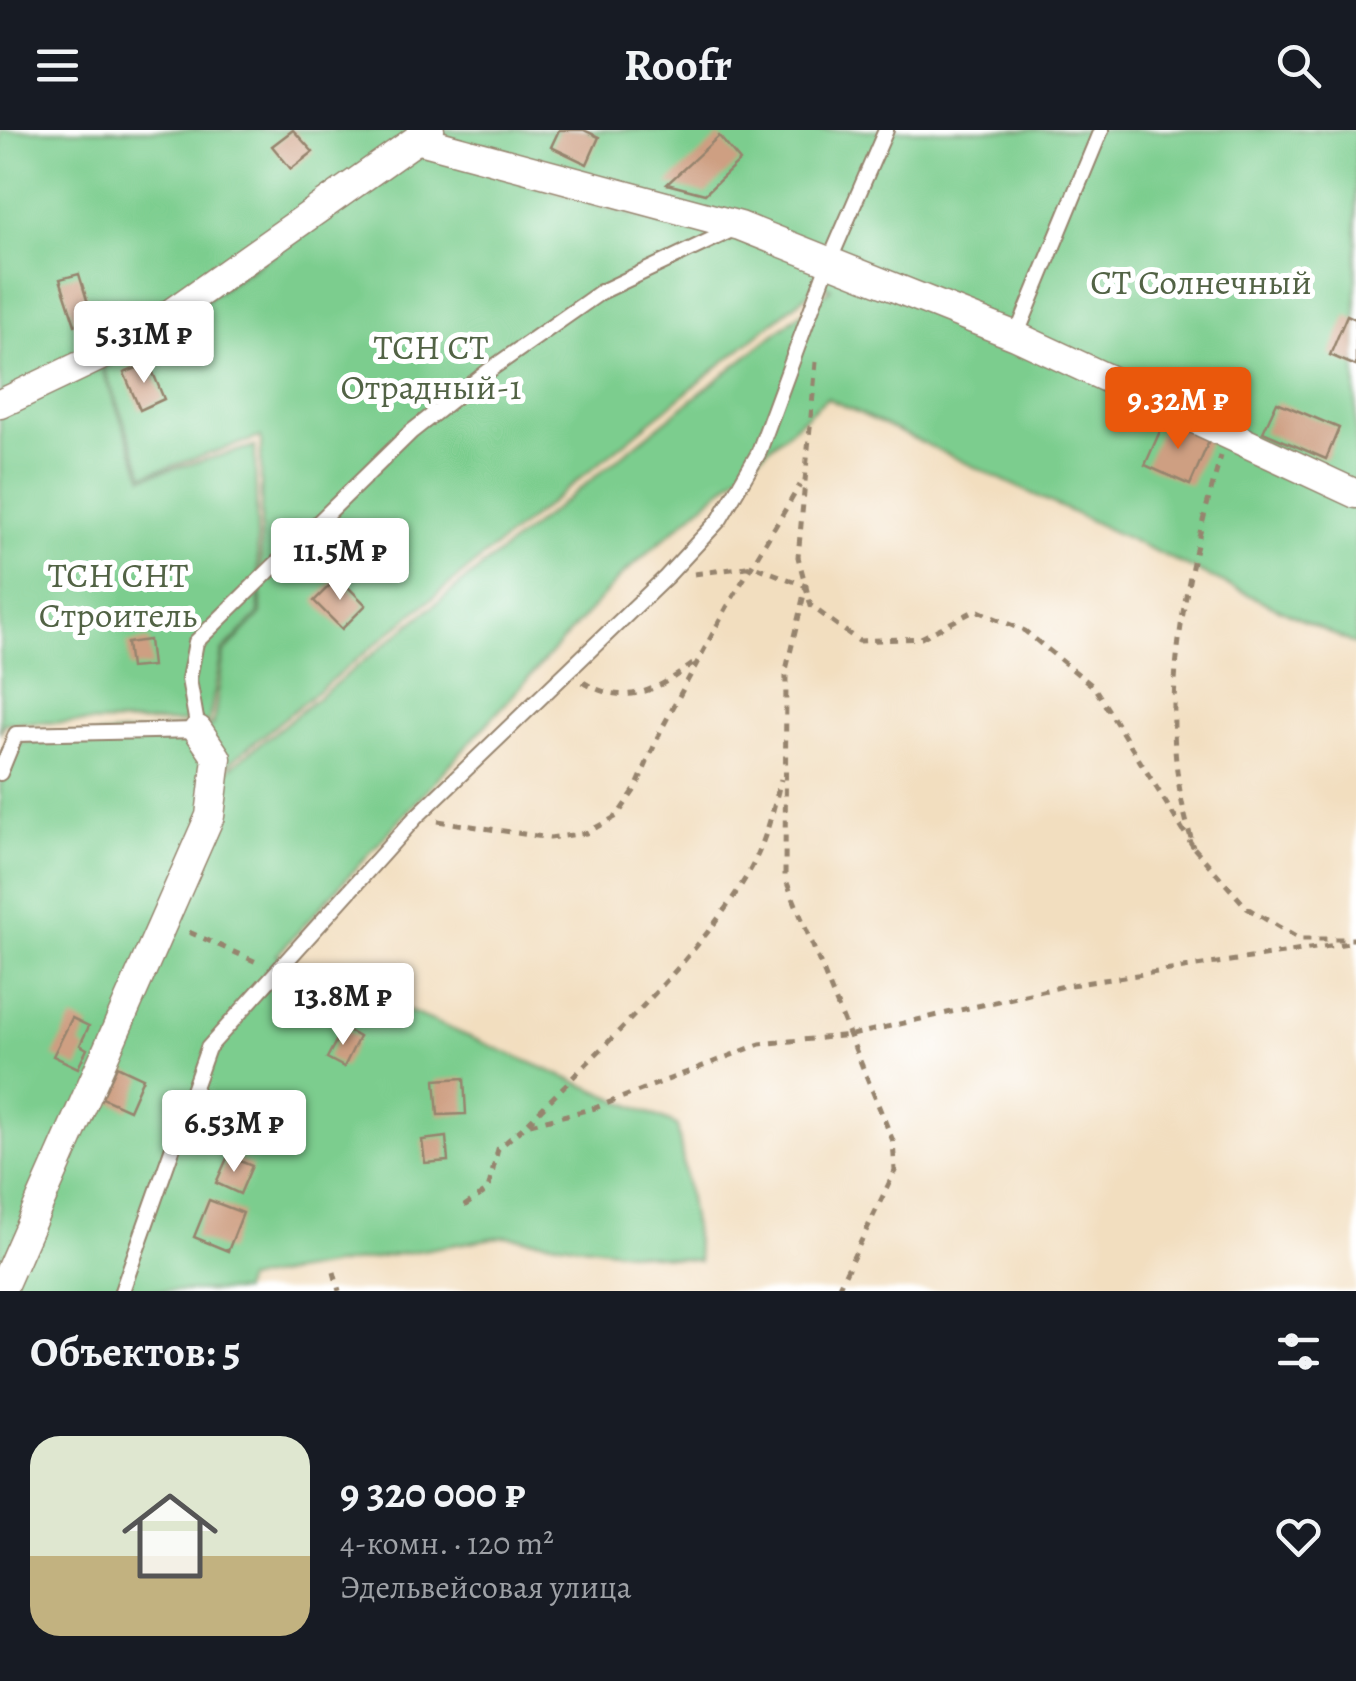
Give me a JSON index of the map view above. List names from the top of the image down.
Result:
{
  "parks": ["СТ Солнечный", "ТСН СТ Отрадный-1", "ТСН СНТ Строитель"],
  "page": {
    "header": "Roofr",
    "price": [
      "5.31M ₽",
      "9.32M ₽",
      "11.5M ₽",
      "13.8M ₽",
      "6.53M ₽"
    ],
    "heading": "Объектов: 5",
    "list": [
      {
        "name": "9 320 000 ₽",
        "note": "4-комн. · 120 m² · Эдельвейсовая улица"
      }
    ]
  }
}
